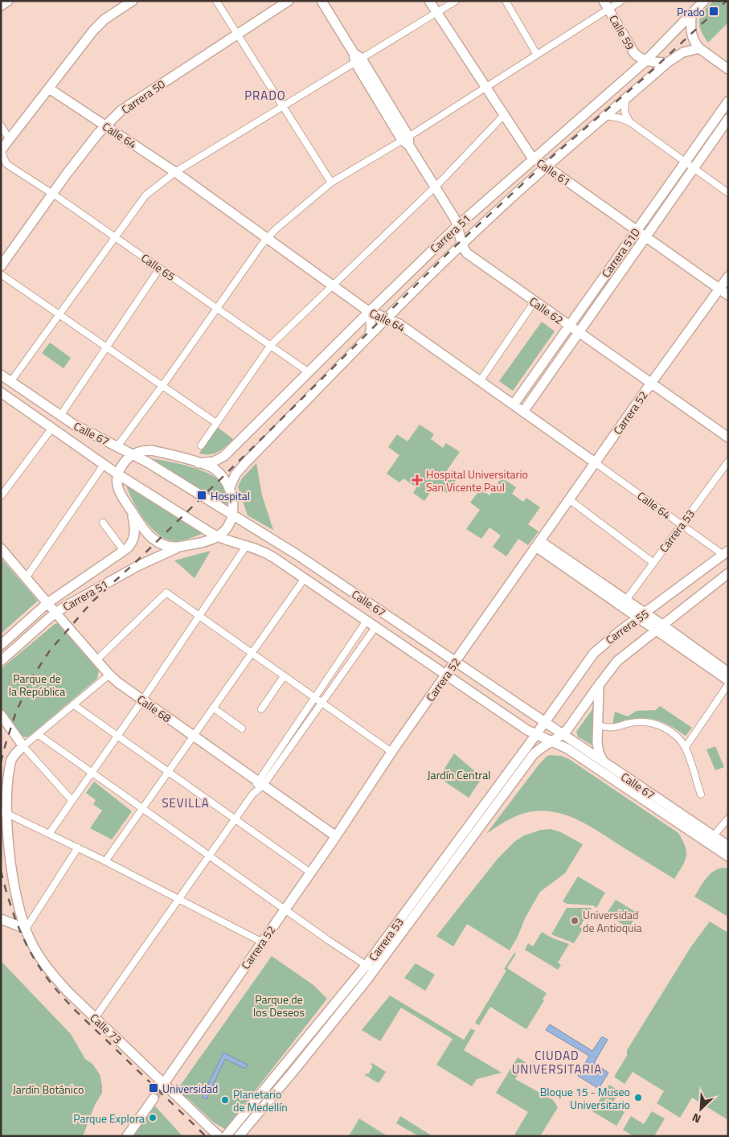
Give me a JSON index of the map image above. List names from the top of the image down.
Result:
{
  "streets": {
    "main road": [
      "Calle 59",
      "Carrera 50",
      "Calle 64",
      "Calle 61",
      "Carrera 51",
      "Carrera 51D",
      "Calle 62",
      "Carrera 52",
      "Calle 67",
      "Carrera 53",
      "Carrera 55",
      "Calle 68",
      "Calle 73"
    ],
    "street": ["Calle 65"]
  },
  "crossings": [
    ["Calle 59", "Carrera 51"],
    ["Carrera 50", "Calle 64"],
    ["Carrera 50", "Calle 65"],
    ["Calle 64", "Carrera 51"],
    ["Calle 64", "Carrera 51D"],
    ["Calle 64", "Carrera 52"],
    ["Calle 64", "Carrera 53"],
    ["Calle 64", "Carrera 55"],
    ["Calle 61", "Carrera 51"],
    ["Calle 61", "Carrera 51D"],
    ["Calle 61", "Carrera 52"],
    ["Carrera 51", "Calle 65"],
    ["Carrera 51", "Calle 62"],
    ["Carrera 51", "Calle 67"],
    ["Carrera 51", "Calle 68"],
    ["Carrera 51D", "Calle 62"],
    ["Calle 62", "Carrera 52"],
    ["Carrera 52", "Calle 67"],
    ["Carrera 52", "Calle 68"],
    ["Carrera 52", "Calle 73"],
    ["Calle 67", "Carrera 53"],
    ["Calle 67", "Carrera 55"],
    ["Carrera 53", "Carrera 55"]
  ],
  "districts": ["PRADO", "SEVILLA", "CIUDAD UNIVERSITARIA"],
  "parks": [
    "Parque de la República",
    "Jardín Central",
    "Parque de los Deseos",
    "Jardín Botánico"
  ],
  "places": {
    "transit": ["Prado", "Hospital", "Universidad"],
    "health": ["Hospital Universitario San Vicente Paul"],
    "other": [
      "Universidad de Antioquia",
      "Bloque 15 - Museo Universitario",
      "Planetario de Medellín",
      "Parque Explora"
    ]
  },
  "north": "bottom left"
}
